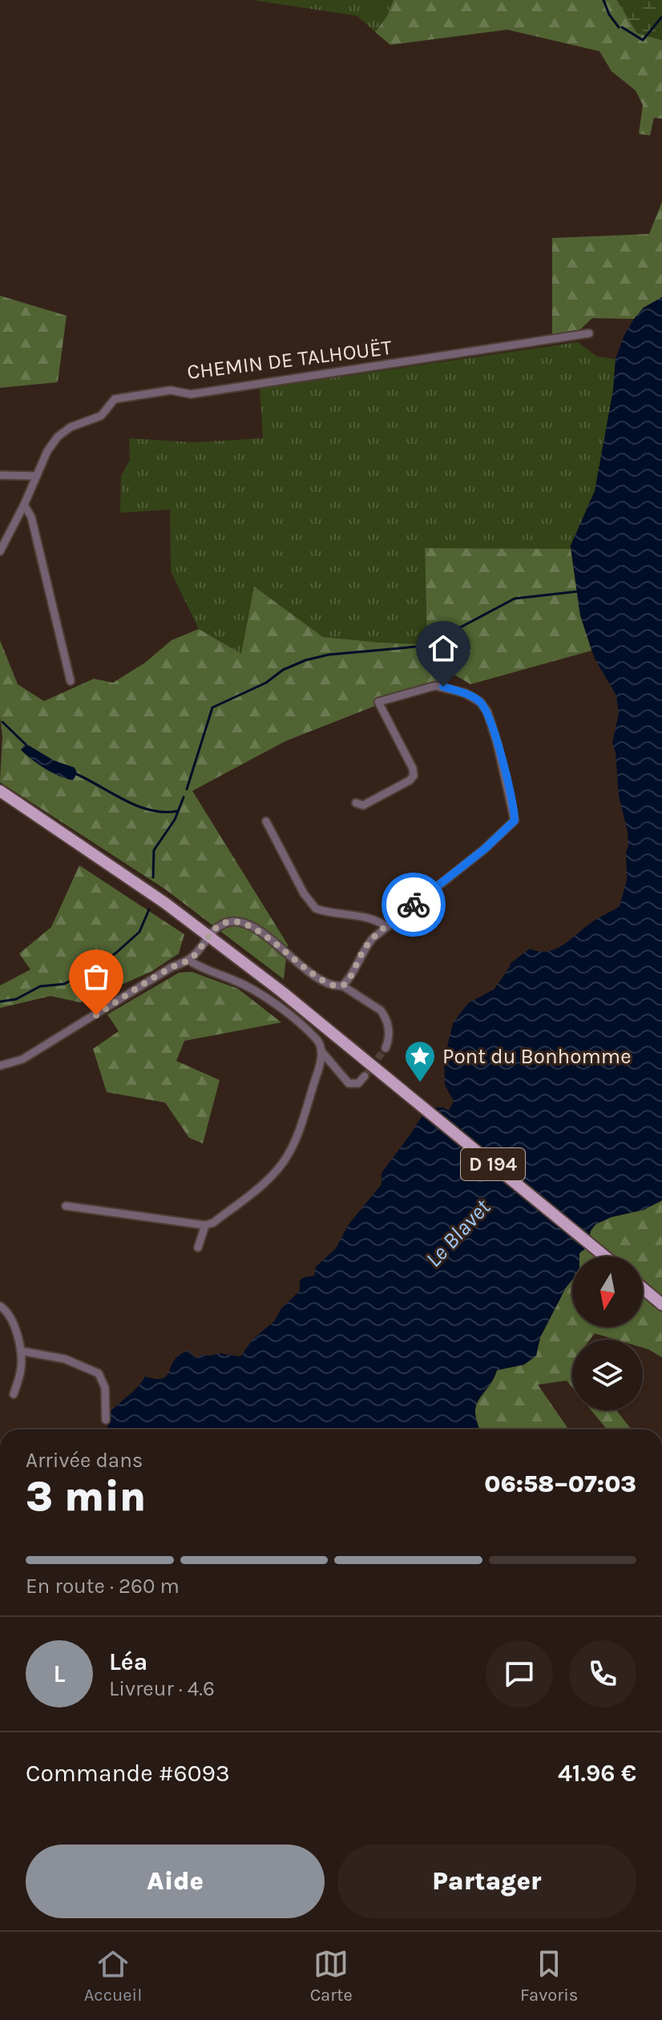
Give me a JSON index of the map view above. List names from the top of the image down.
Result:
{
  "streets": {
    "main road": ["D 194"],
    "street": ["CHEMIN DE TALHOUËT"]
  },
  "water": ["Le Blavet"],
  "places": {
    "place": ["Pont du Bonhomme"]
  },
  "north": "bottom",
  "page": {
    "heading": ["3 min", "Arrivée dans", "06:58–07:03"],
    "panel": [
      "Léa",
      "Livreur · 4.6",
      "Commande #6093",
      "41.96 €"
    ],
    "bar": "En route · 260 m",
    "round": "L",
    "buttons": ["Aide", "Partager"],
    "tabs": ["Accueil", "Carte", "Favoris"]
  }
}
